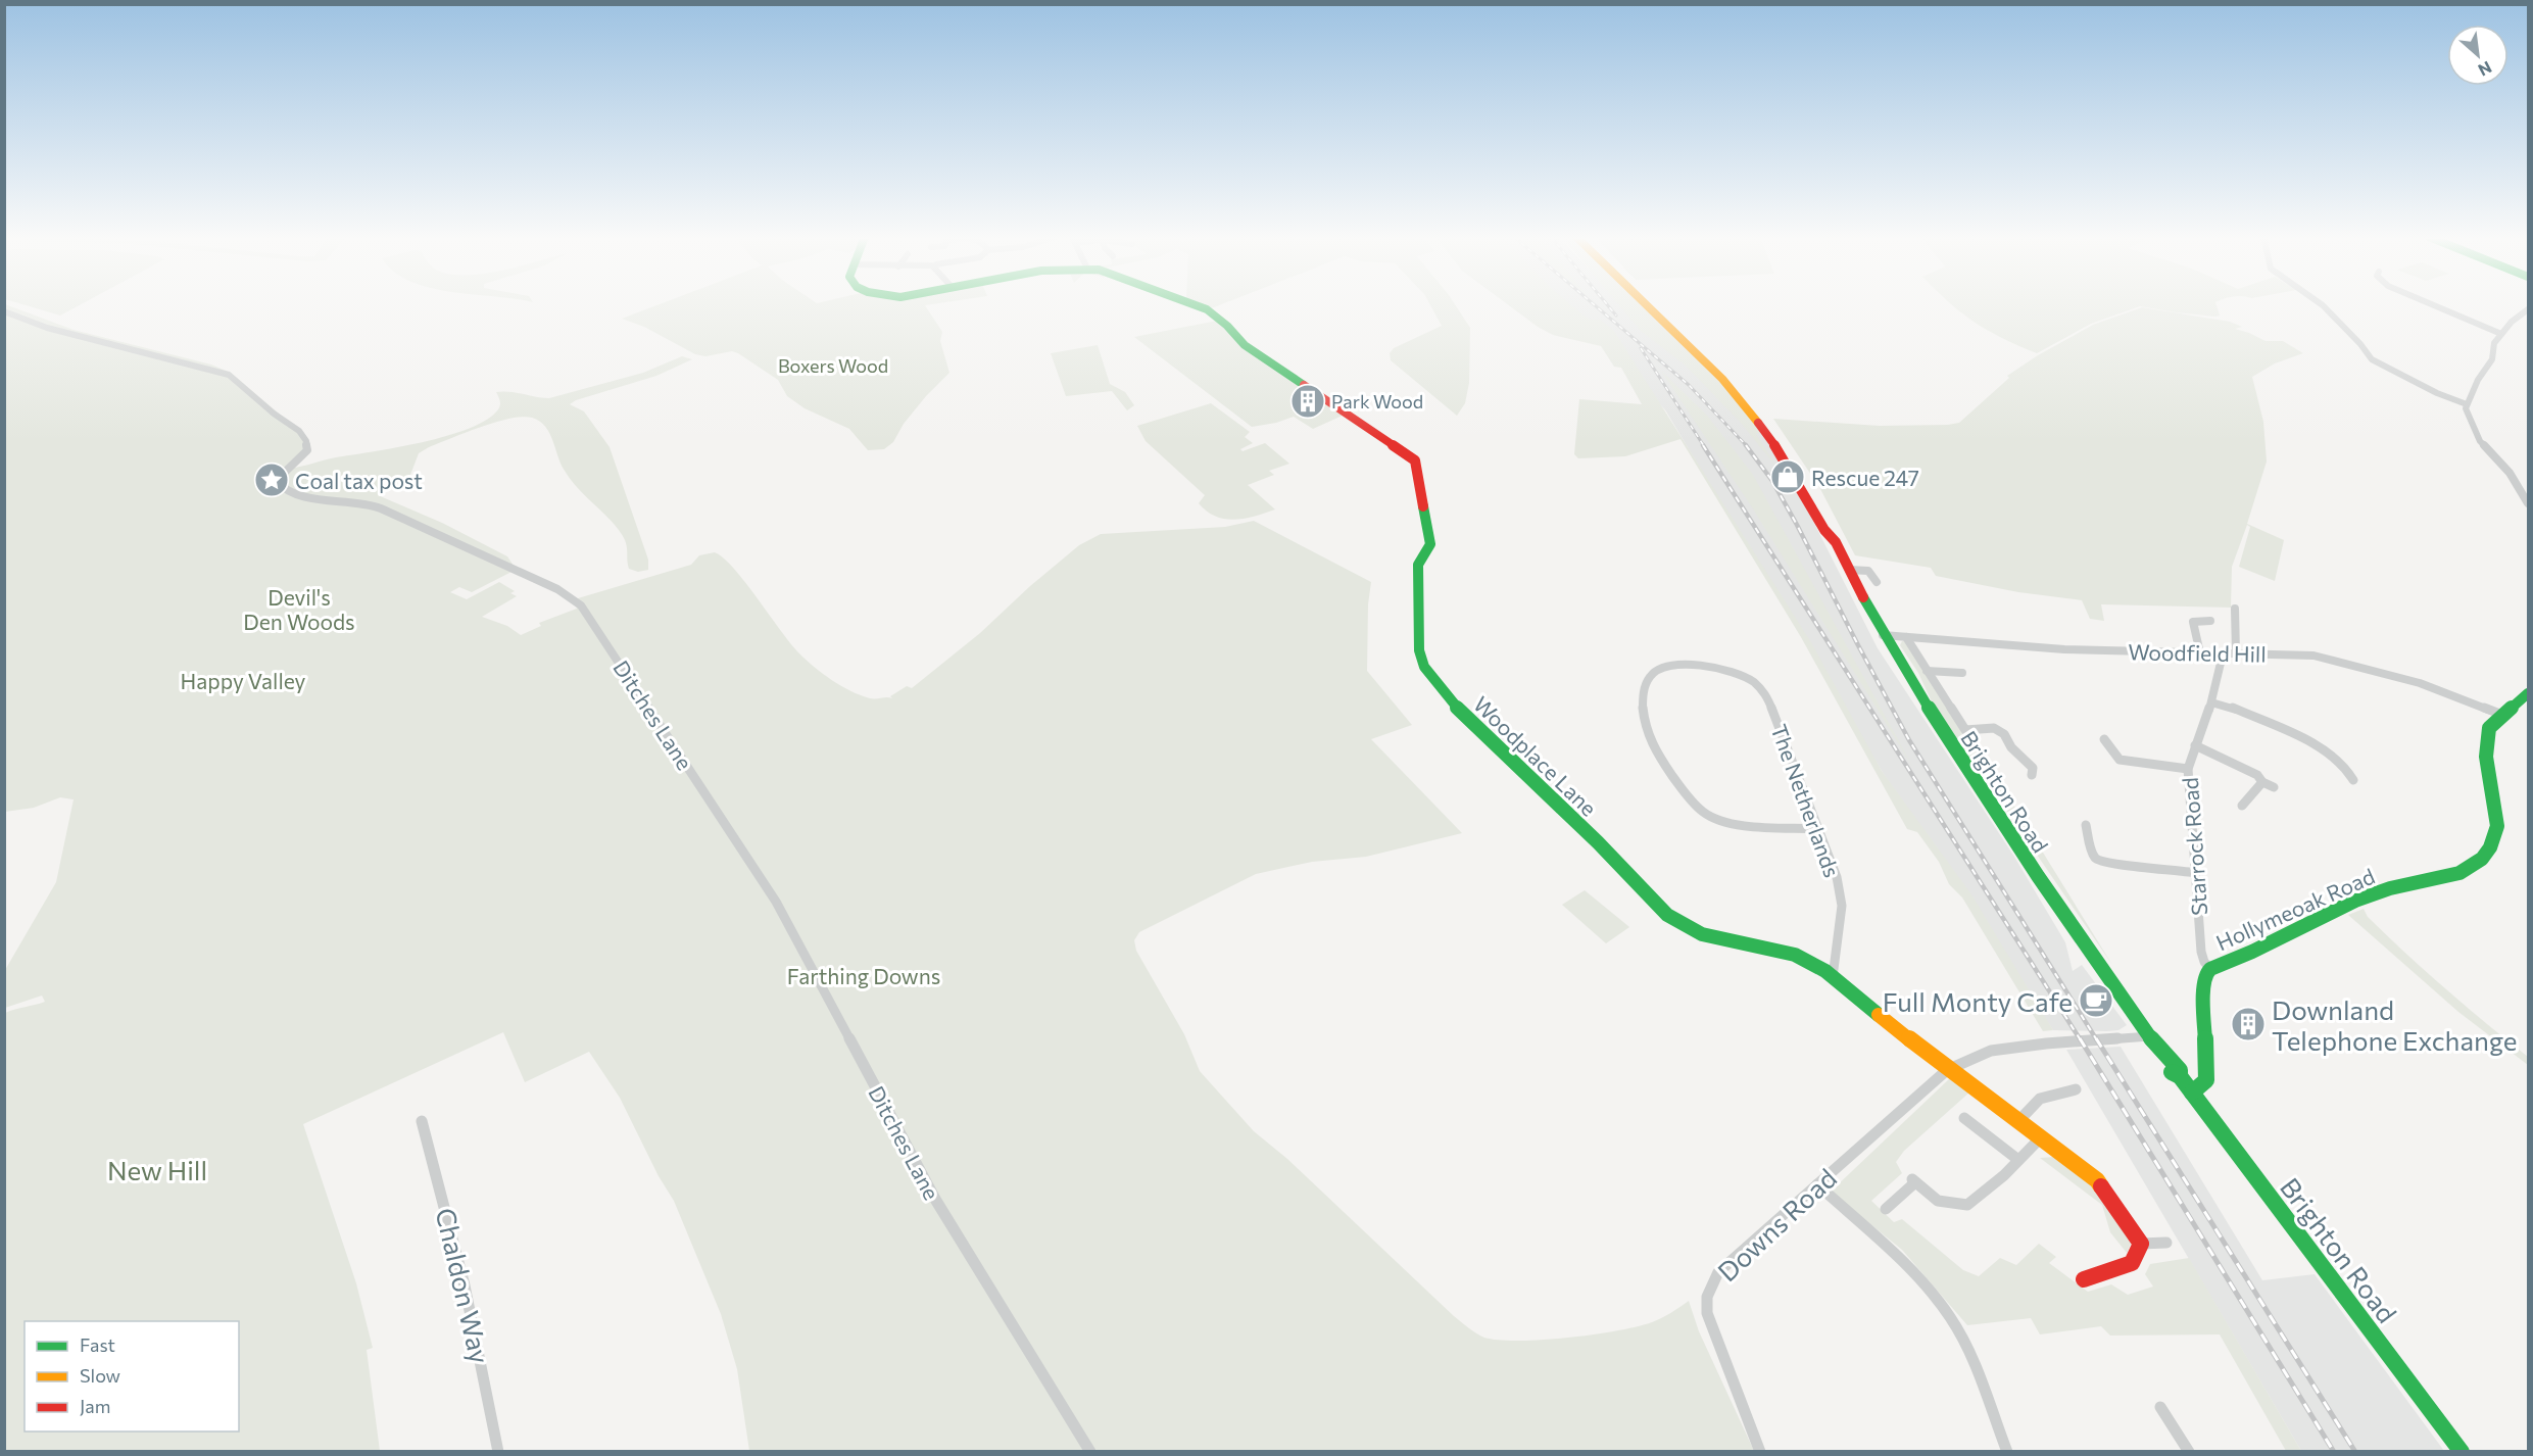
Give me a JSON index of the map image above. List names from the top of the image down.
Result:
{
  "streets": {
    "main road": ["Woodplace Lane", "Brighton Road", "Hollymeoak Road"],
    "street": [
      "Woodfield Hill",
      "Ditches Lane",
      "The Netherlands",
      "Starrock Road",
      "Downs Road",
      "Chaldon Way"
    ]
  },
  "crossings": [
    ["Woodfield Hill", "Brighton Road"],
    ["Woodfield Hill", "Starrock Road"],
    ["Woodfield Hill", "Hollymeoak Road"],
    ["Woodplace Lane", "The Netherlands"],
    ["Woodplace Lane", "Downs Road"],
    ["Brighton Road", "Hollymeoak Road"],
    ["Starrock Road", "Hollymeoak Road"]
  ],
  "parks": [
    "Boxers Wood",
    "Devil's Den Woods",
    "Happy Valley",
    "Farthing Downs",
    "New Hill"
  ],
  "places": {
    "building": ["Park Wood", "Downland Telephone Exchange"],
    "shop": ["Rescue 247"],
    "place": ["Coal tax post"],
    "cafe": ["Full Monty Cafe"]
  },
  "legend": ["Fast", "Slow", "Jam"],
  "north": "bottom right"
}
